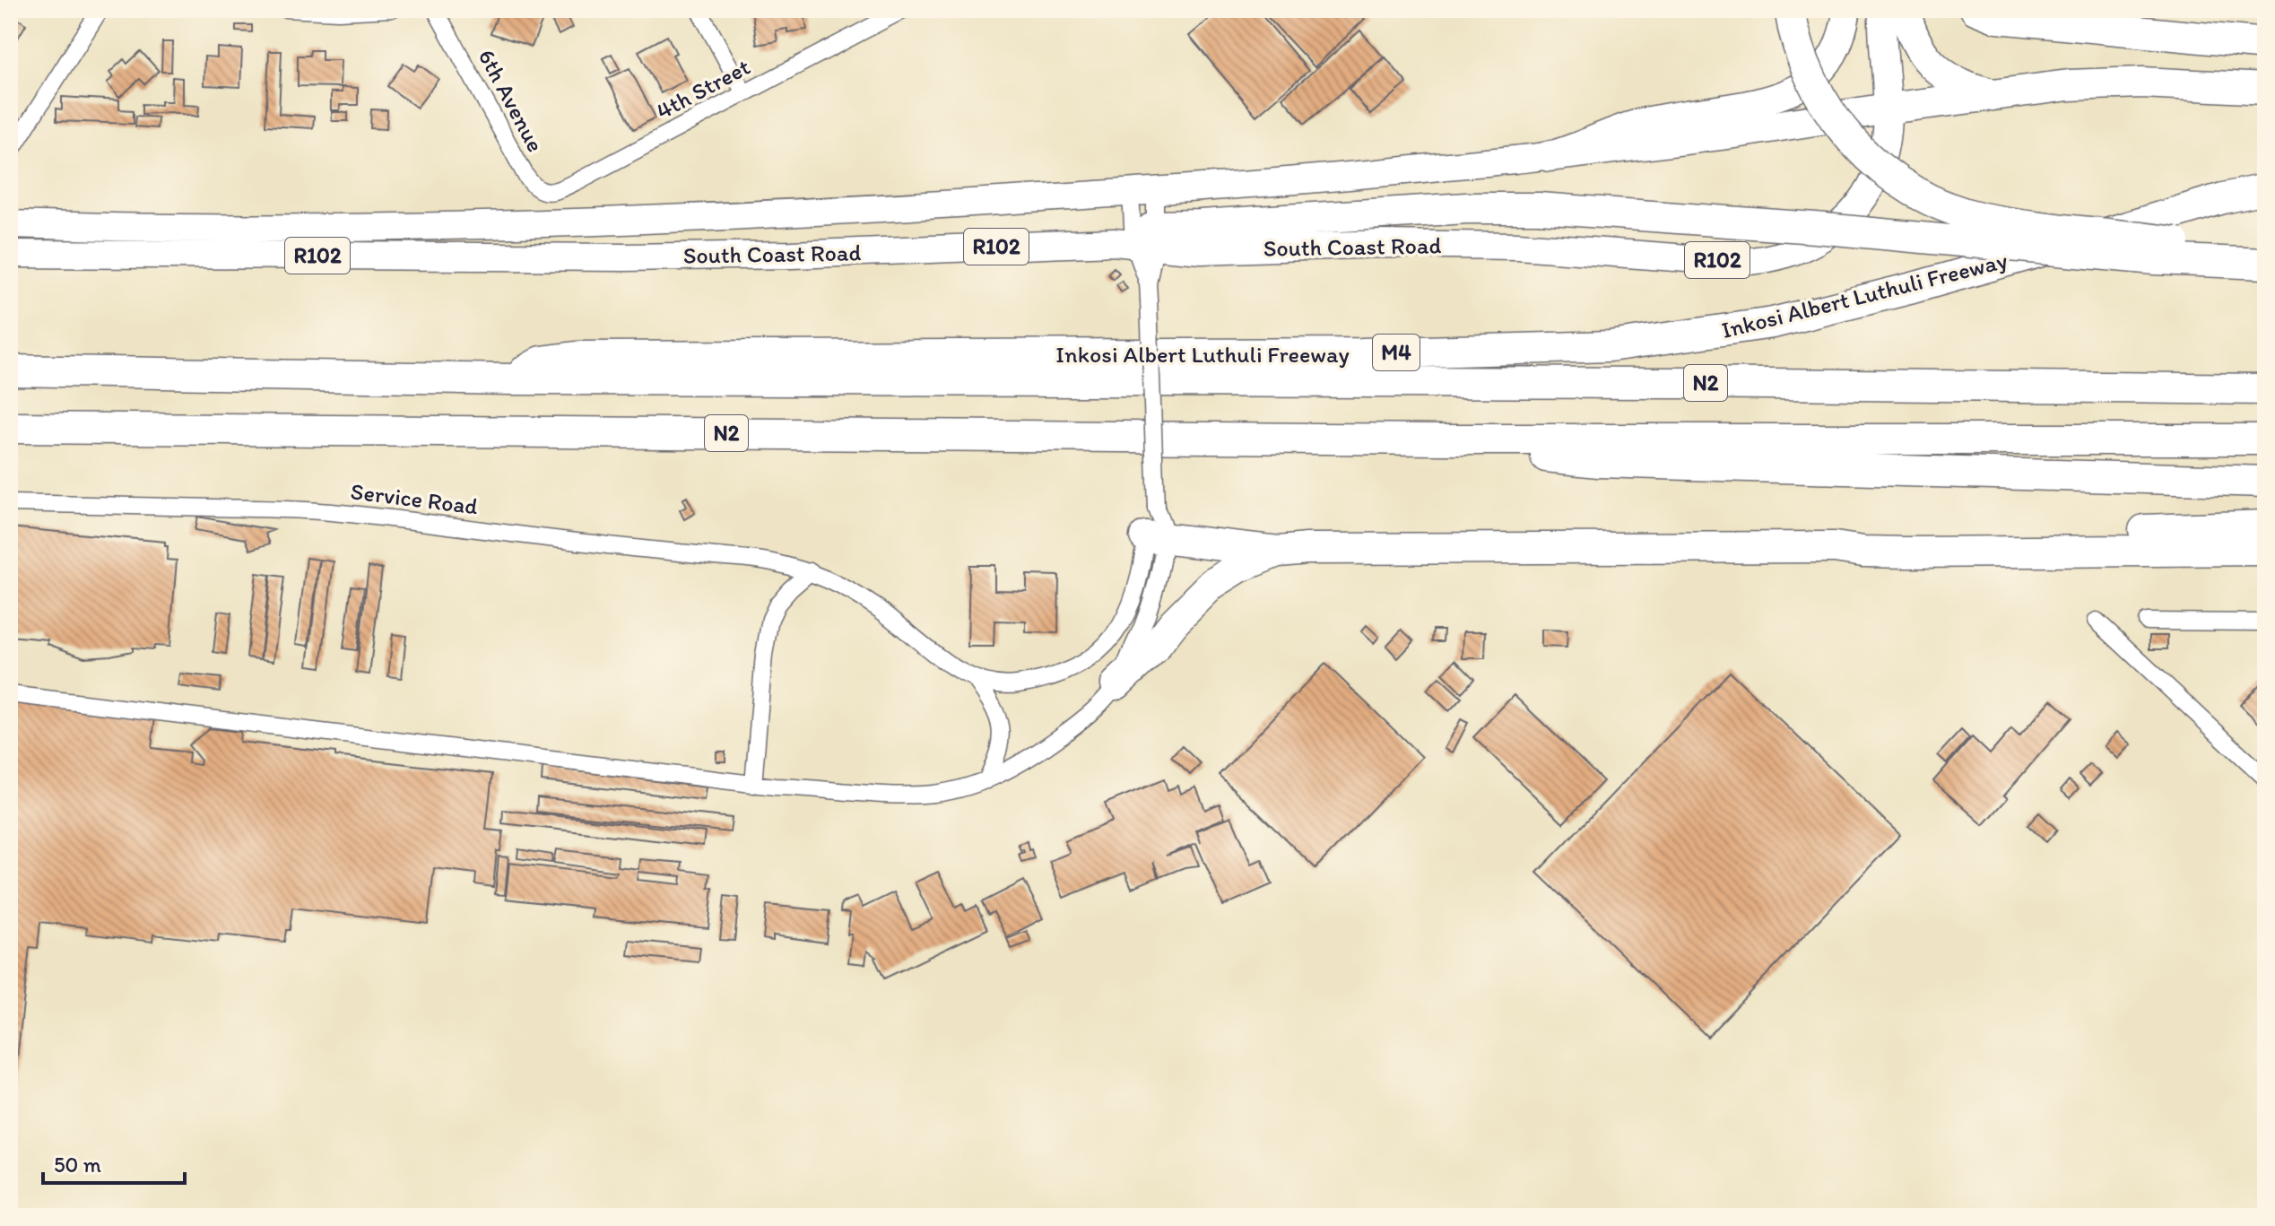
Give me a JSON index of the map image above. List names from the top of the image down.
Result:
{
  "streets": {
    "highway": ["Inkosi Albert Luthuli Freeway", "M4", "N2"],
    "main road": ["R102", "South Coast Road"],
    "street": ["4th Street", "6th Avenue", "Service Road"]
  },
  "crossings": [
    ["4th Street", "6th Avenue"],
    ["South Coast Road", "Service Road"],
    ["Inkosi Albert Luthuli Freeway", "N2"]
  ],
  "scale_bar": "50 m"
}
